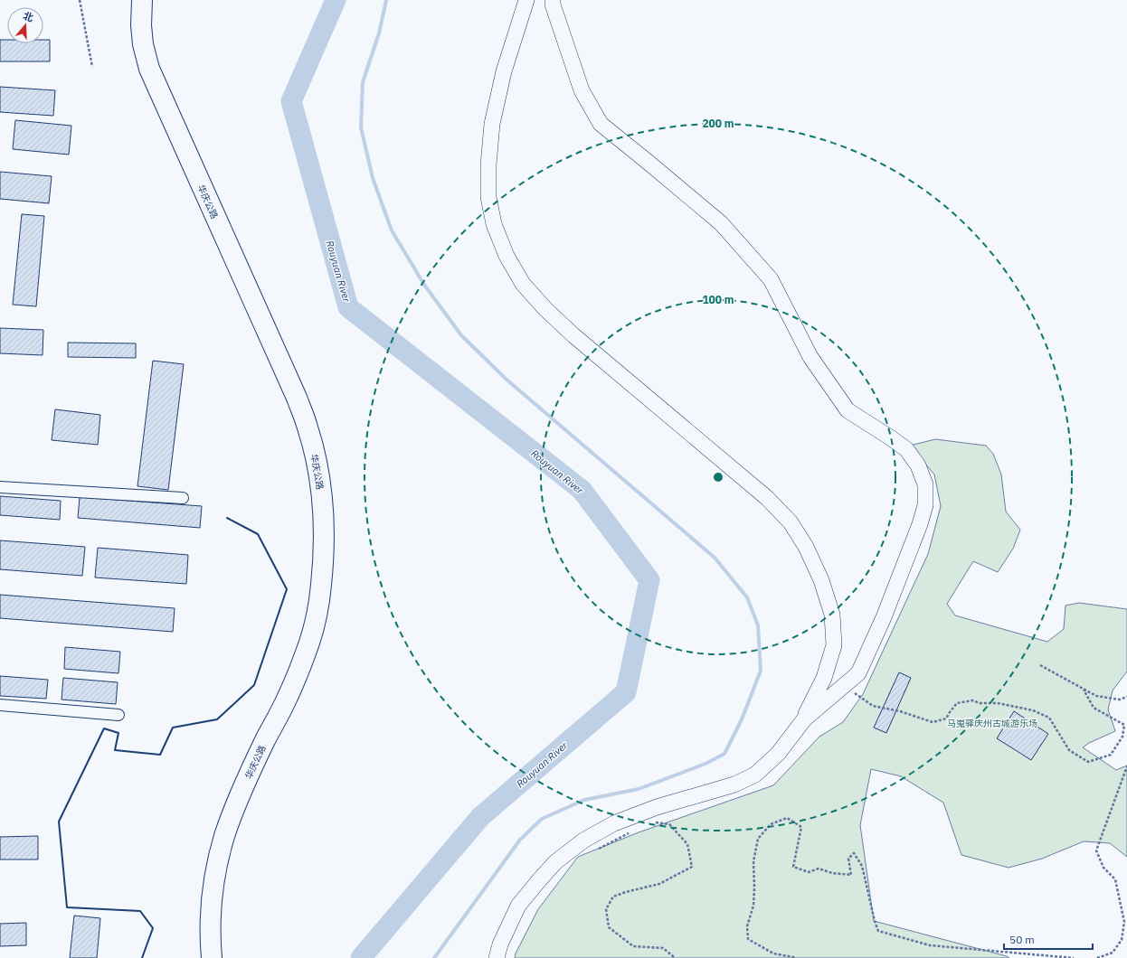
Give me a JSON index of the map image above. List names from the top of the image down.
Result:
{
  "streets": {
    "highway": ["华庆公路"]
  },
  "water": ["Rouyuan River"],
  "parks": ["马嵬驿庆州古城游乐场"],
  "scale_bar": "50 m",
  "north": "top",
  "rings": ["200 m", "100 m"]
}
